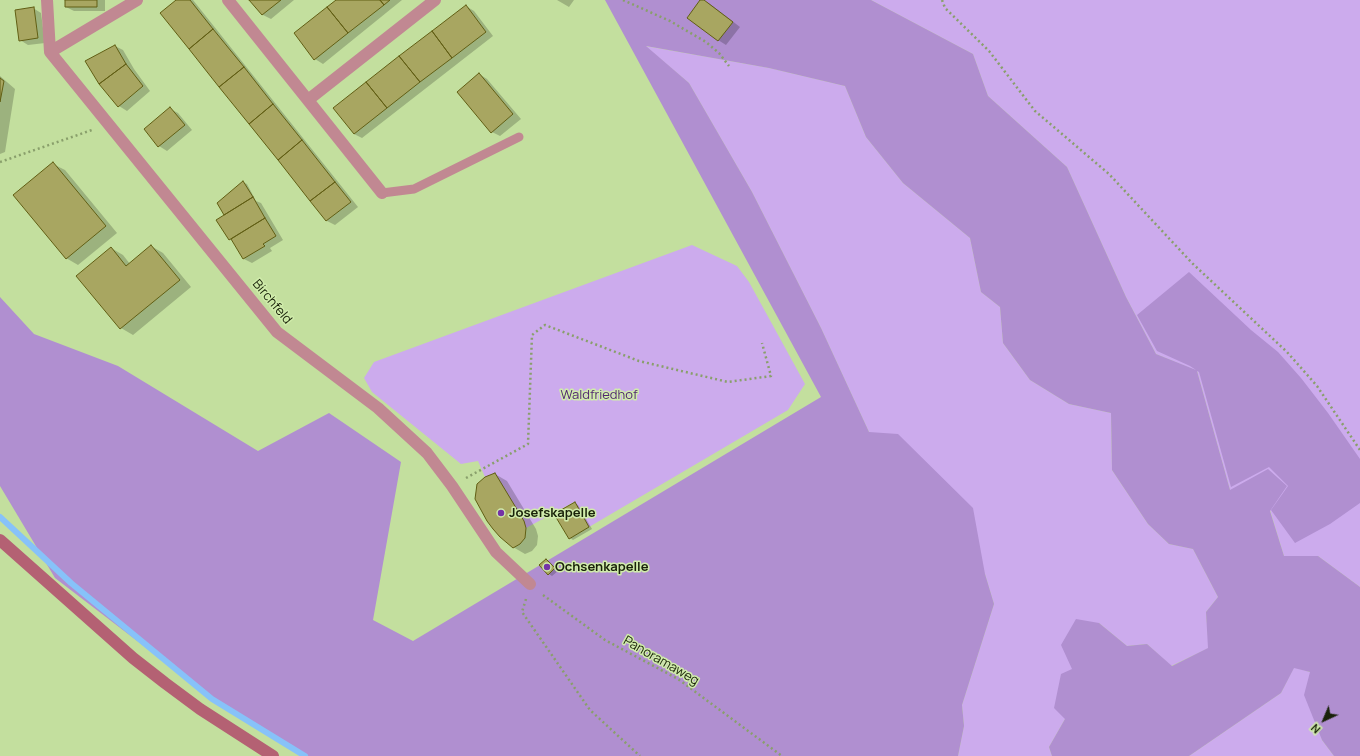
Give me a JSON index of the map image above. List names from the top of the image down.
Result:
{
  "streets": {
    "street": ["Birchfeld"],
    "path": ["Panoramaweg"]
  },
  "crossings": [
    ["Birchfeld", "Panoramaweg"]
  ],
  "parks": ["Waldfriedhof"],
  "places": ["Josefskapelle", "Ochsenkapelle"],
  "north": "bottom left"
}
